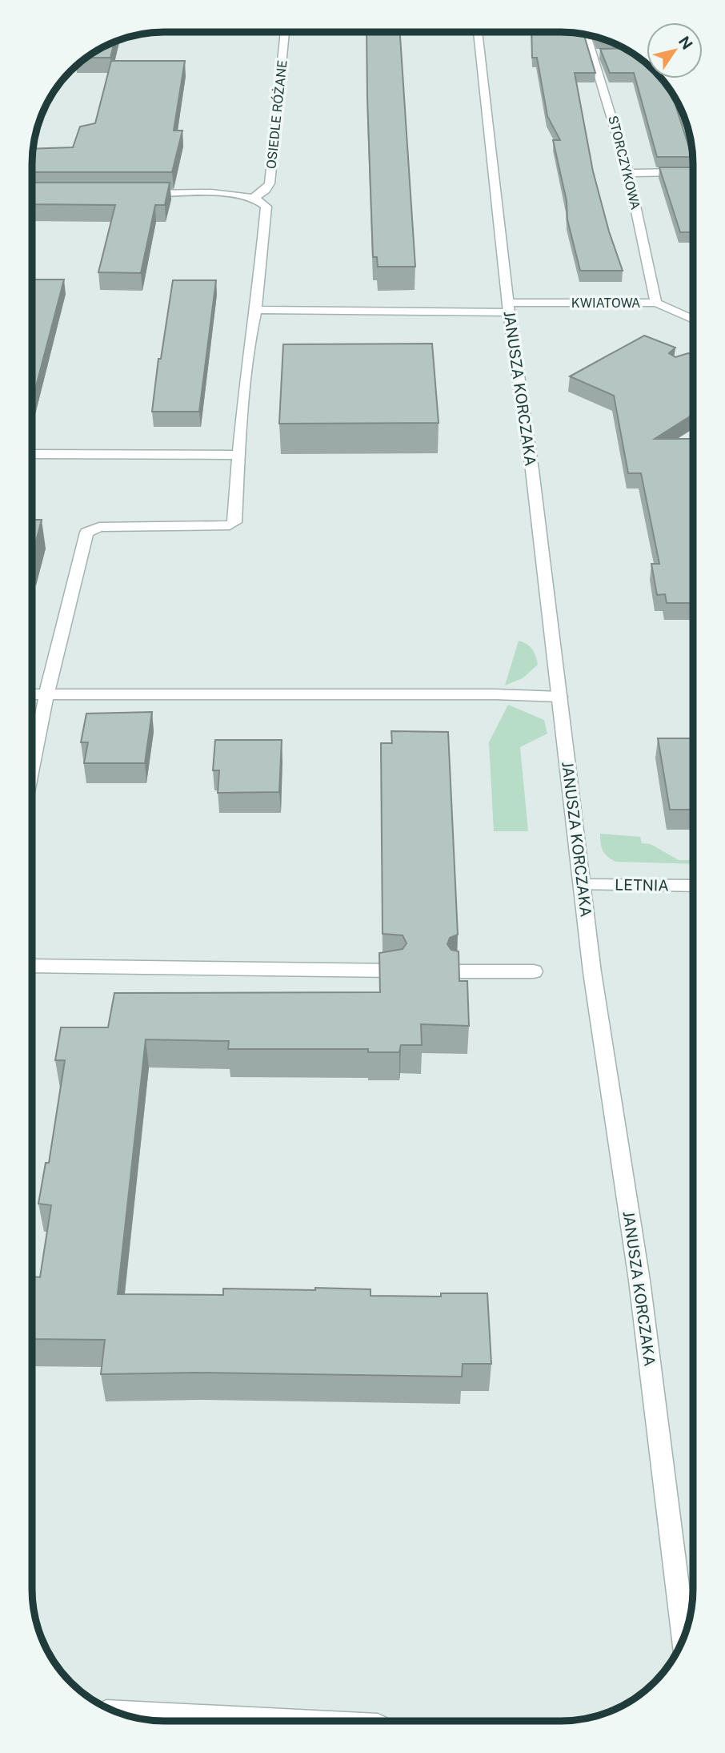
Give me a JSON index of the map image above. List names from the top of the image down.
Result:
{
  "streets": {
    "street": [
      "OSIEDLE RÓŻANE",
      "STORCZYKOWA",
      "KWIATOWA",
      "JANUSZA KORCZAKA",
      "LETNIA"
    ]
  },
  "crossings": [
    ["STORCZYKOWA", "KWIATOWA"],
    ["KWIATOWA", "JANUSZA KORCZAKA"],
    ["JANUSZA KORCZAKA", "LETNIA"]
  ],
  "north": "top right"
}
